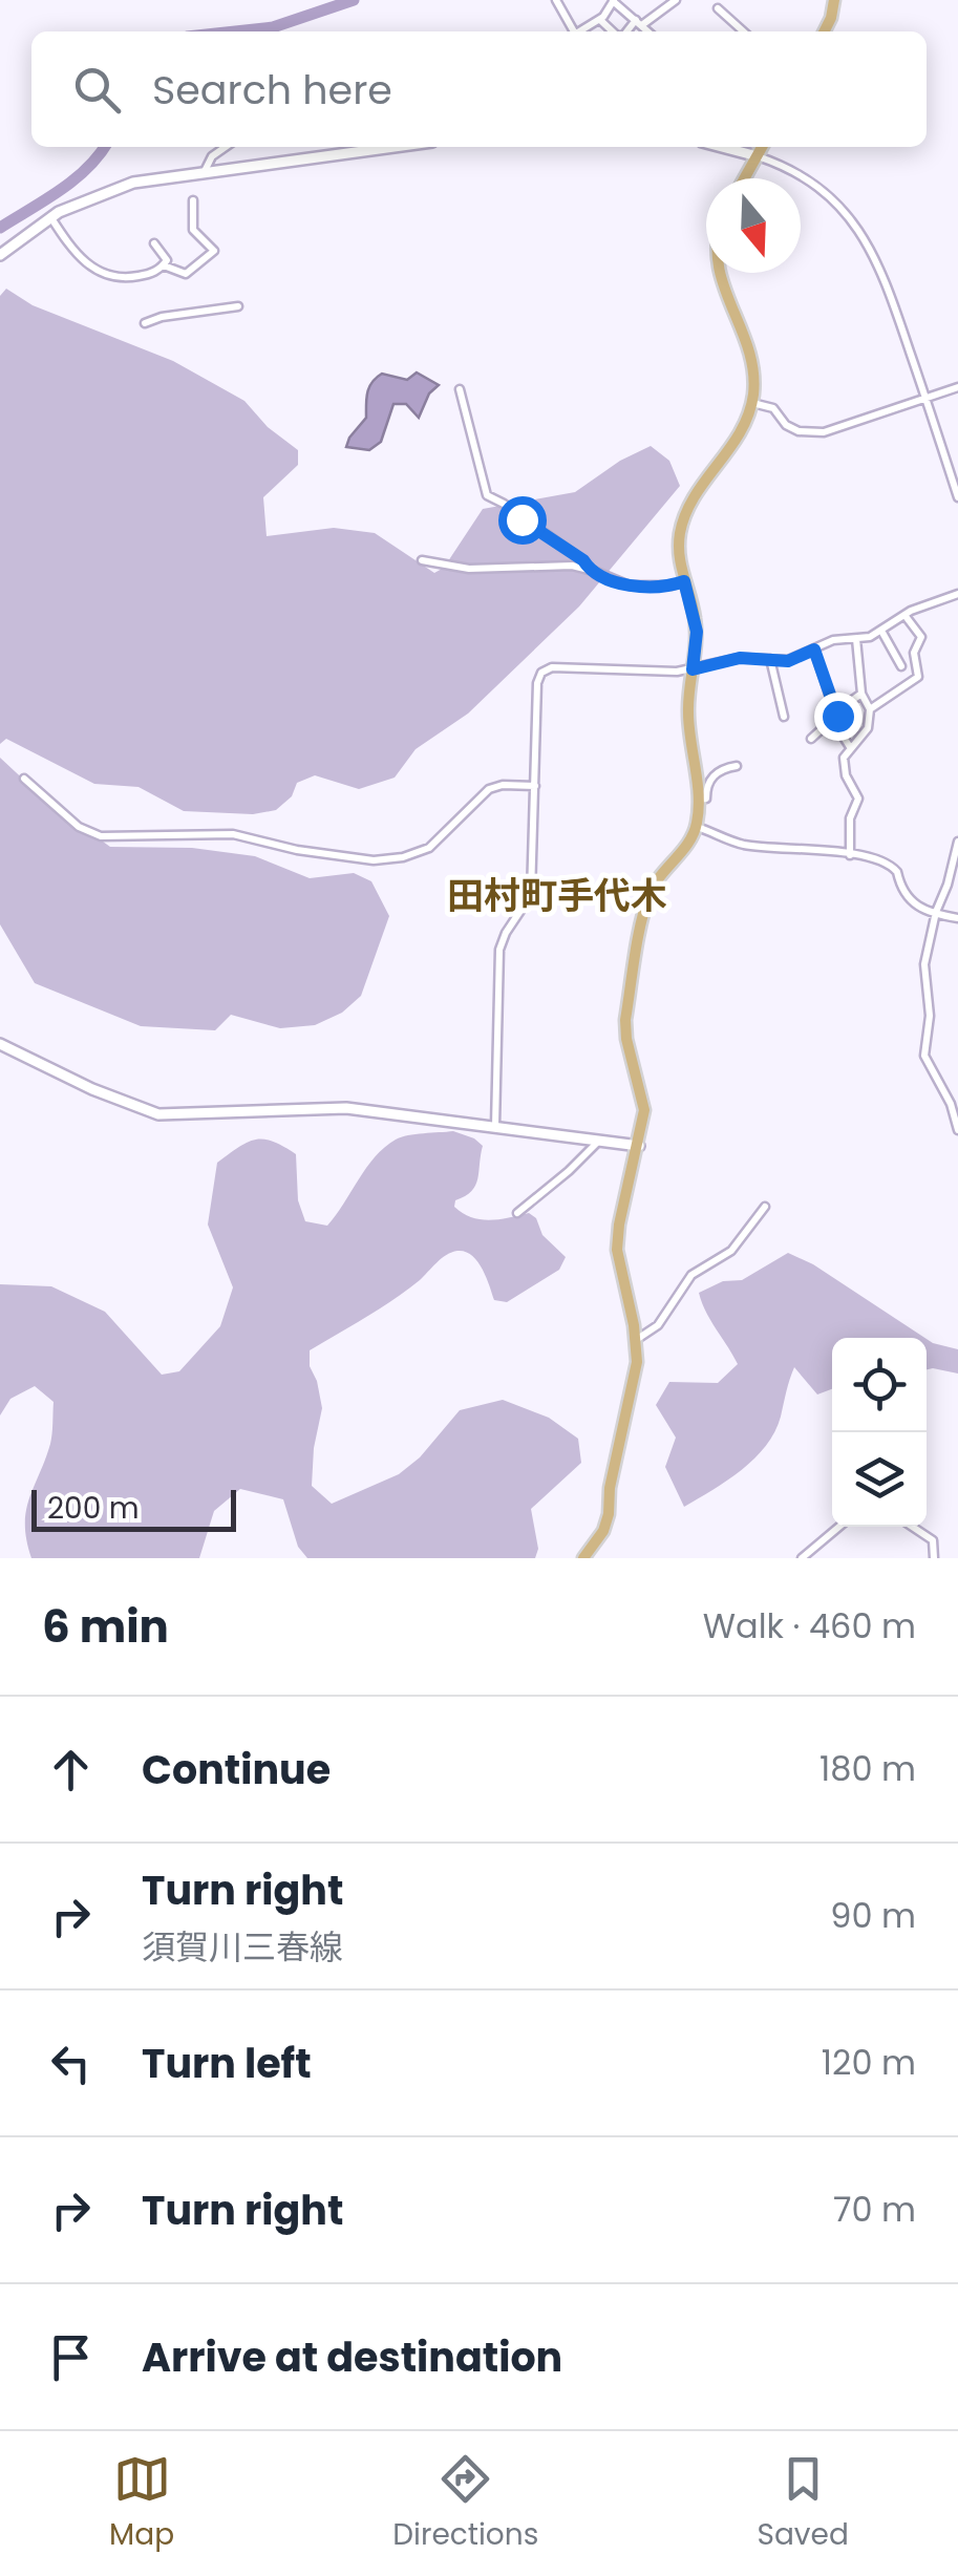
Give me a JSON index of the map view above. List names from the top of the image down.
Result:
{
  "districts": ["田村町手代木"],
  "scale_bar": "200 m",
  "north": "bottom",
  "page": {
    "search": "Search here",
    "scale": "200 m",
    "heading": ["6 min", "Walk · 460 m"],
    "list": [
      ["Continue", "180 m"],
      ["Turn right", "須賀川三春線", "90 m"],
      ["Turn left", "120 m"],
      ["Turn right", "70 m"],
      "Arrive at destination"
    ],
    "nav": ["Map", "Directions", "Saved"]
  }
}
